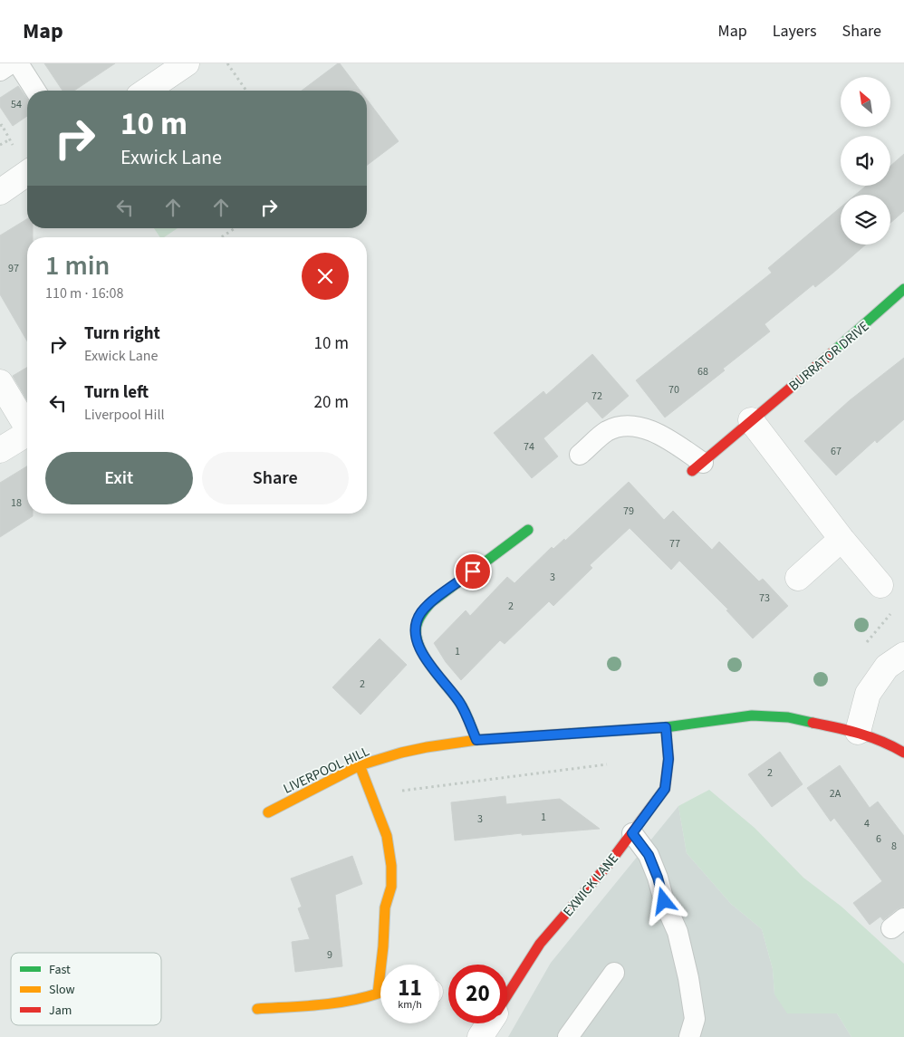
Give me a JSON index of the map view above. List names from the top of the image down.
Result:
{
  "streets": {
    "street": ["BURRATOR DRIVE", "LIVERPOOL HILL", "EXWICK LANE"]
  },
  "crossings": [
    ["LIVERPOOL HILL", "EXWICK LANE"]
  ],
  "house_numbers": [
    "54",
    "97",
    "68",
    "70",
    "72",
    "74",
    "67",
    "18",
    "79",
    "77",
    "3",
    "73",
    "2",
    "1",
    "2",
    "2",
    "2A",
    "1",
    "3",
    "4",
    "6",
    "8",
    "9"
  ],
  "legend": ["Fast", "Slow", "Jam"],
  "north": "top left",
  "page": {
    "header": "Map",
    "nav": ["Map", "Layers", "Share"],
    "turn": ["10 m", "Exwick Lane"],
    "heading": ["1 min", "110 m · 16:08"],
    "list": [
      {
        "name": "Turn right",
        "note": "Exwick Lane",
        "value": "10 m"
      },
      {
        "name": "Turn left",
        "note": "Liverpool Hill",
        "value": "20 m"
      }
    ],
    "buttons": ["Exit", "Share"],
    "speed": "11 km/h",
    "limit": "20"
  }
}
